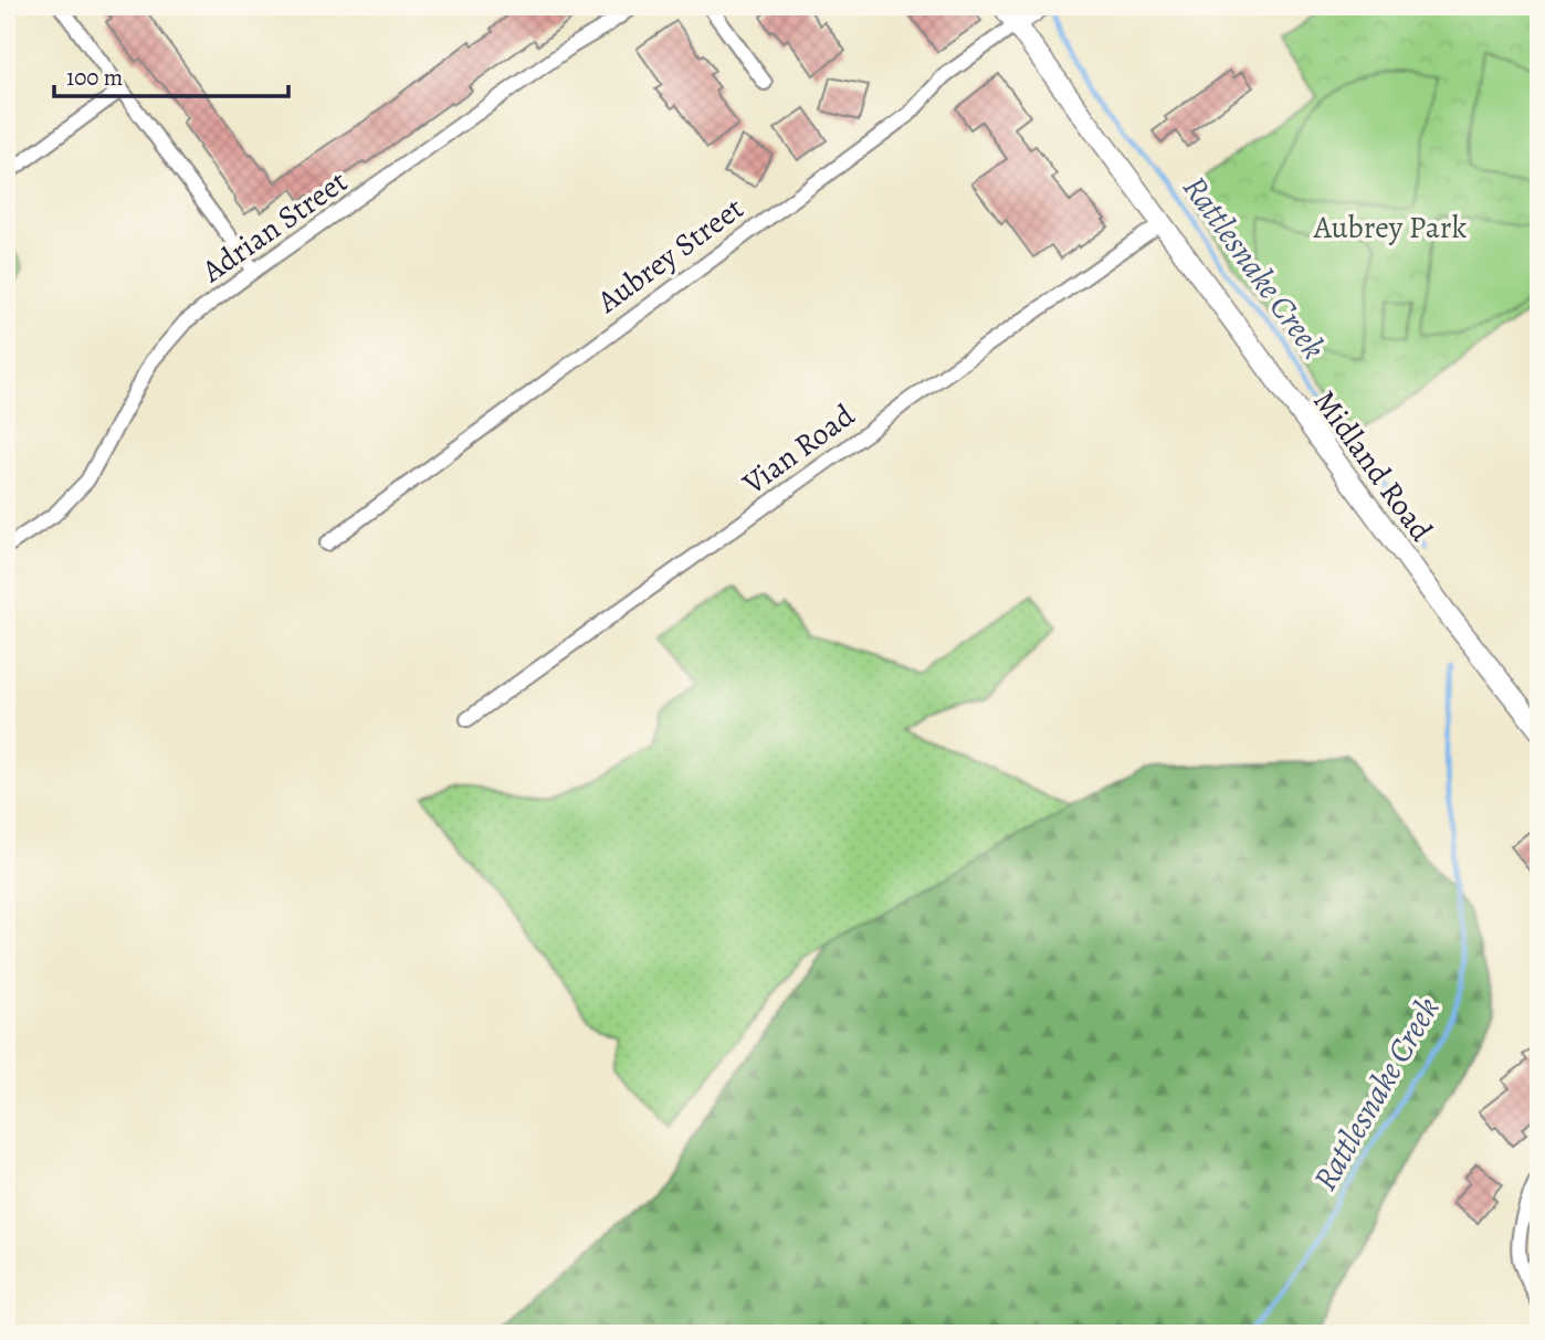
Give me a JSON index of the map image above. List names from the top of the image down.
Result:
{
  "streets": {
    "main road": ["Aubrey Street", "Midland Road"],
    "street": ["Adrian Street", "Vian Road"]
  },
  "crossings": [
    ["Aubrey Street", "Midland Road"],
    ["Vian Road", "Midland Road"]
  ],
  "water": ["Rattlesnake Creek"],
  "parks": ["Aubrey Park"],
  "scale_bar": "100 m"
}
